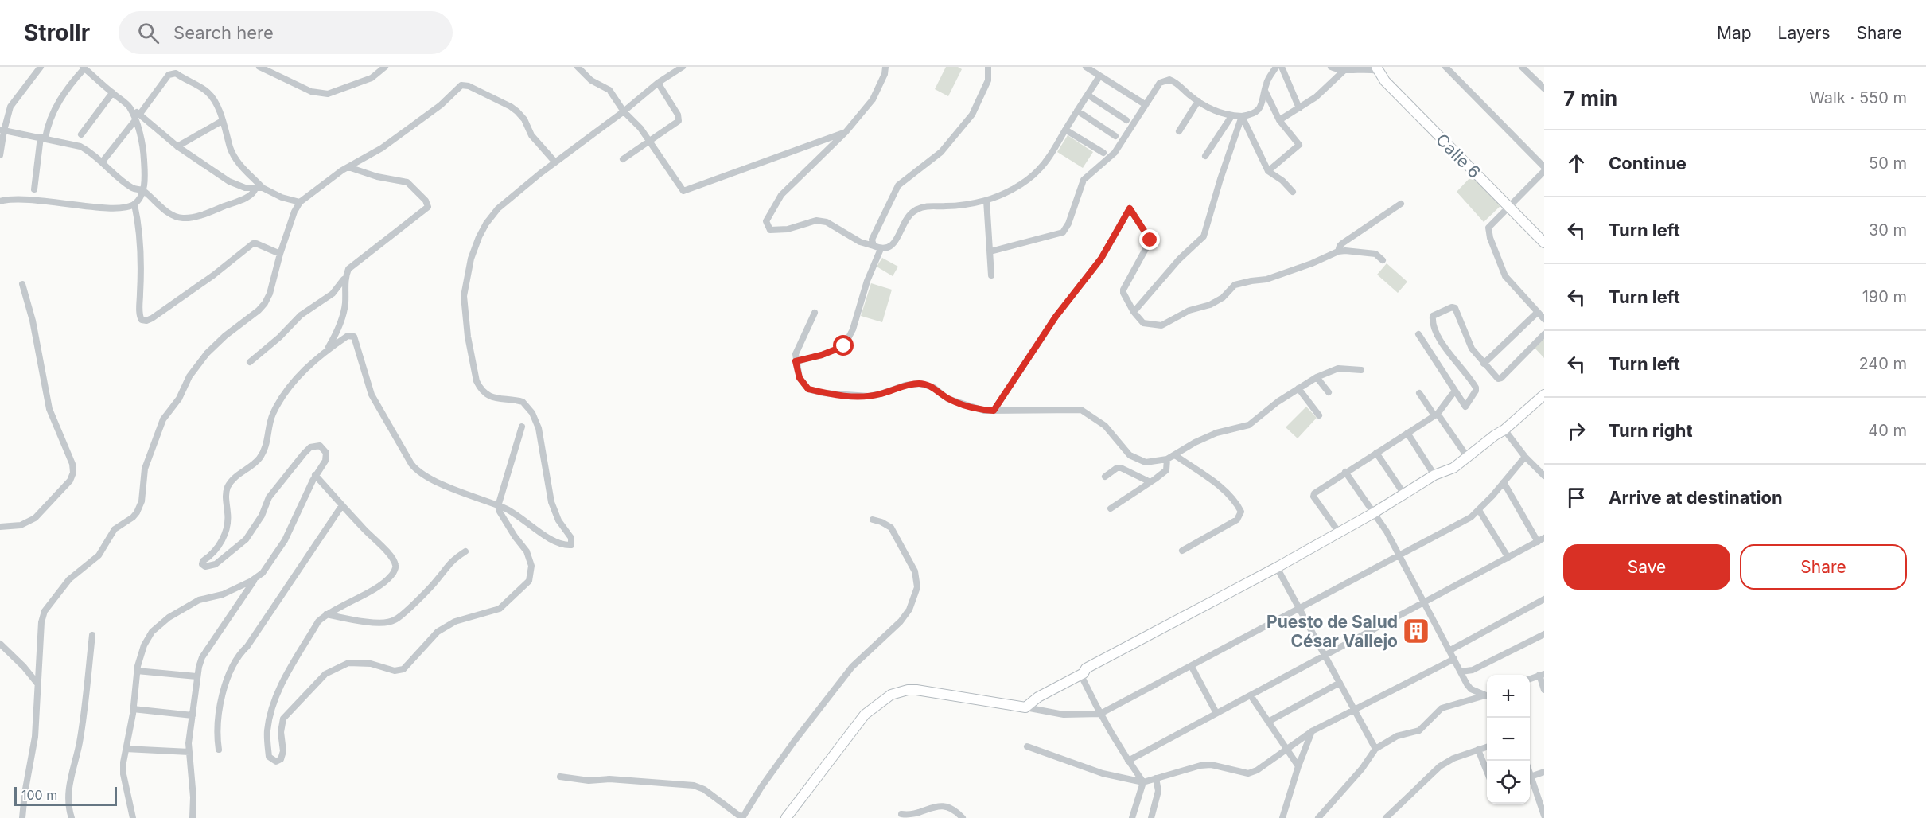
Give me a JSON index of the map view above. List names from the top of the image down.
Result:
{
  "streets": {
    "street": ["Calle 6"]
  },
  "places": {
    "building": ["Puesto de Salud César Vallejo"]
  },
  "scale_bar": "100 m",
  "page": {
    "header": "Strollr",
    "search": "Search here",
    "nav": ["Map", "Layers", "Share"],
    "heading": ["7 min", "Walk · 550 m"],
    "list": [
      ["Continue", "50 m"],
      ["Turn left", "30 m"],
      ["Turn left", "190 m"],
      ["Turn left", "240 m"],
      ["Turn right", "40 m"],
      "Arrive at destination"
    ],
    "buttons": ["Save", "Share"],
    "map_buttons": ["+", "−"],
    "scale": "100 m"
  }
}
